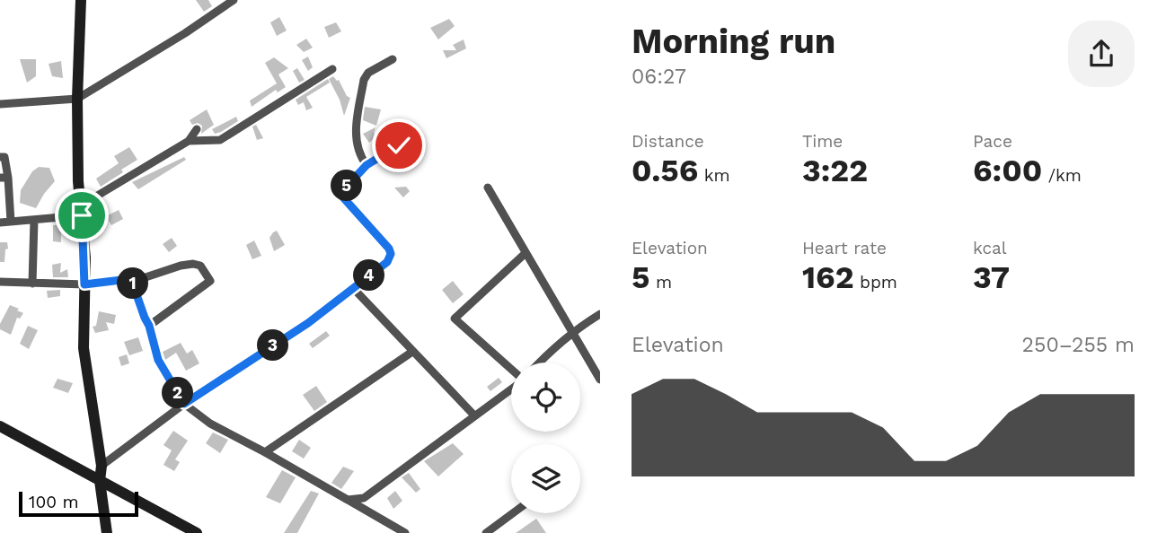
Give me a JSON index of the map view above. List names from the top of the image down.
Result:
{
  "scale_bar": "100 m",
  "page": {
    "heading": ["Morning run", "06:27"],
    "stats": [
      ["Distance", "0.56 km"],
      ["Time", "3:22"],
      ["Pace", "6:00 /km"],
      ["Elevation", "5 m"],
      ["Heart rate", "162 bpm"],
      ["kcal", "37"]
    ],
    "pins": [
      "5",
      "4",
      "1",
      "3",
      "2"
    ],
    "chart": ["Elevation", "250–255 m"],
    "scale": "100 m"
  }
}
